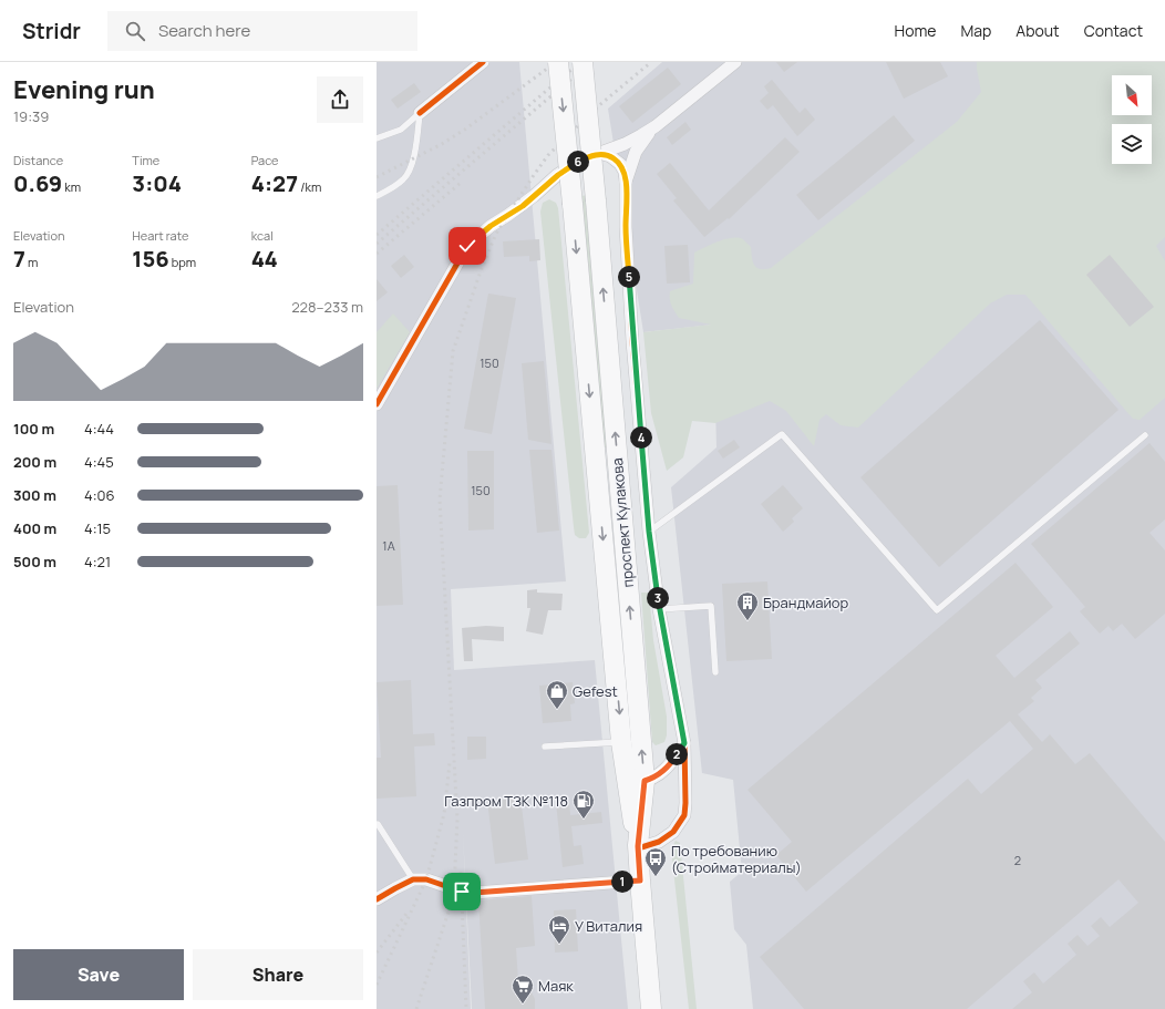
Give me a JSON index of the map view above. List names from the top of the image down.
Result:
{
  "streets": {
    "main road": ["проспект Кулакова"]
  },
  "places": {
    "building": ["Брандмайор"],
    "shop": ["Gefest"],
    "fuel station": ["Газпром ТЗК №118"],
    "bus stop": ["По требованию (Стройматериалы)"],
    "hotel": ["У Виталия"],
    "supermarket": ["Маяк"]
  },
  "house_numbers": [
    "150",
    "150",
    "1А",
    "2"
  ],
  "north": "bottom right",
  "page": {
    "header": "Stridr",
    "search": "Search here",
    "nav": [
      "Home",
      "Map",
      "About",
      "Contact"
    ],
    "heading": ["Evening run", "19:39"],
    "stats": [
      ["Distance", "0.69 km"],
      ["Time", "3:04"],
      ["Pace", "4:27 /km"],
      ["Elevation", "7 m"],
      ["Heart rate", "156 bpm"],
      ["kcal", "44"]
    ],
    "pins": [
      "6",
      "5",
      "4",
      "3",
      "2",
      "1"
    ],
    "chart": ["Elevation", "228–233 m"],
    "list": [
      {
        "name": "100 m",
        "note": "4:44"
      },
      {
        "name": "200 m",
        "note": "4:45"
      },
      {
        "name": "300 m",
        "note": "4:06"
      },
      {
        "name": "400 m",
        "note": "4:15"
      },
      {
        "name": "500 m",
        "note": "4:21"
      }
    ],
    "buttons": ["Save", "Share"]
  }
}
